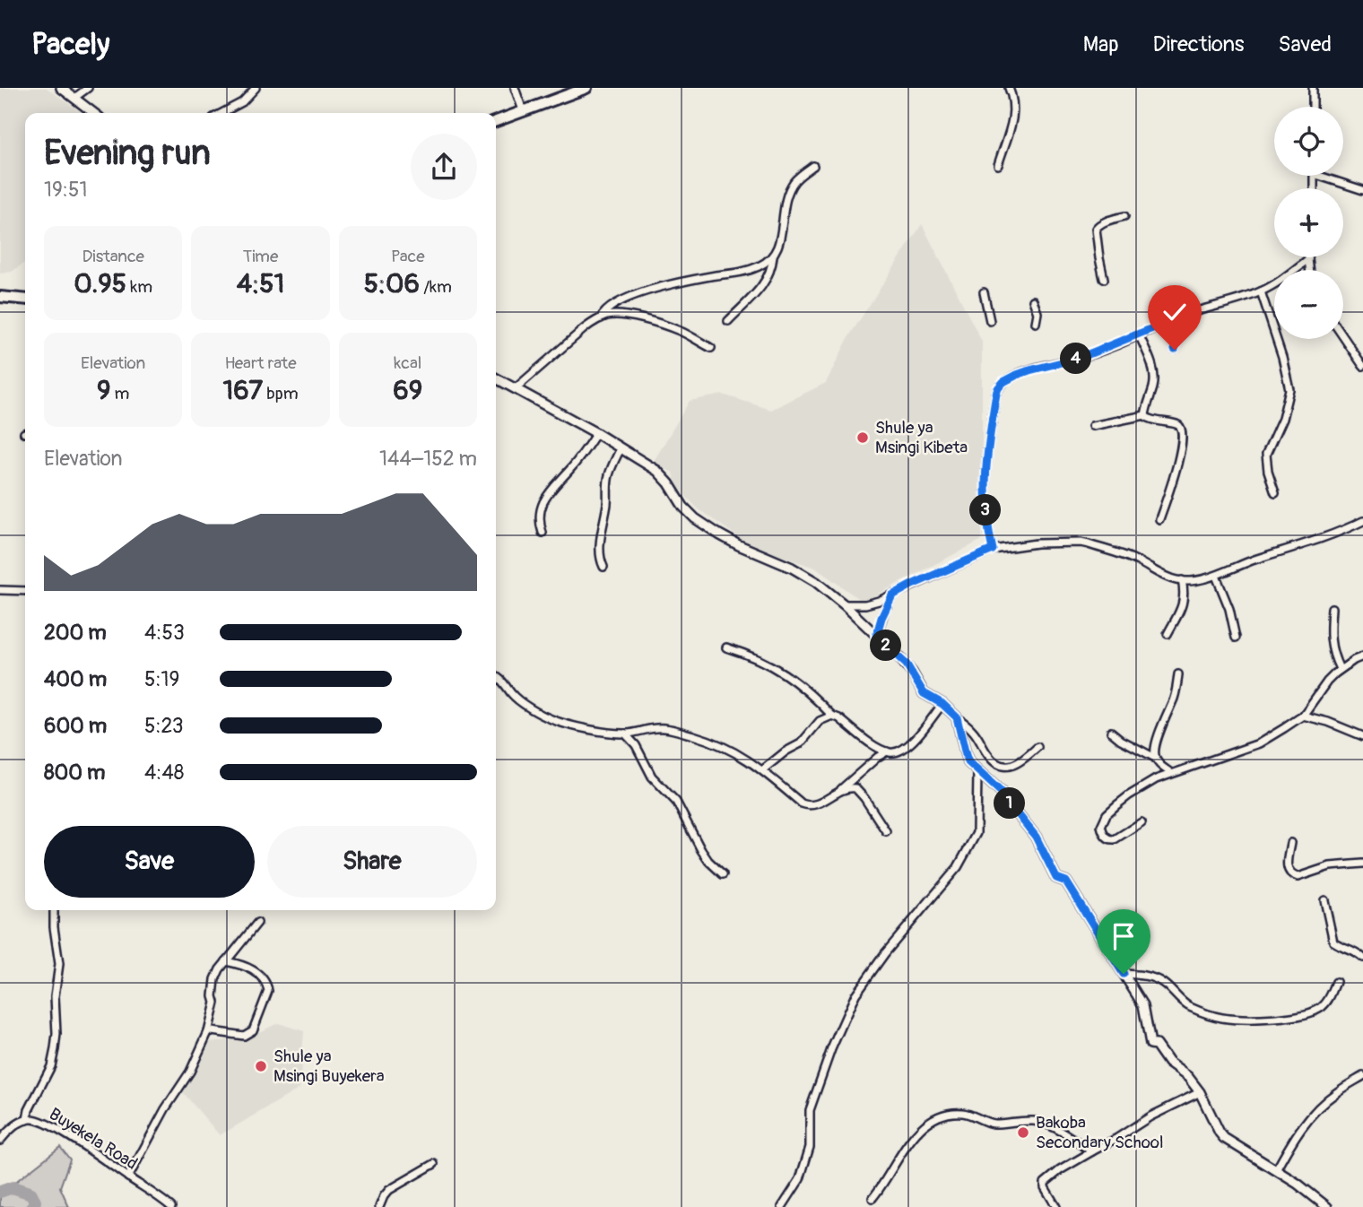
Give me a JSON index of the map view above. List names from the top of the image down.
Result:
{
  "streets": {
    "street": ["Buyekela Road"]
  },
  "places": ["Shule ya Msingi Kibeta", "Shule ya Msingi Buyekera", "Bakoba Secondary School"],
  "page": {
    "header": "Pacely",
    "nav": ["Map", "Directions", "Saved"],
    "map_buttons": ["+", "−"],
    "heading": ["Evening run", "19:51"],
    "stats": [
      ["Distance", "0.95 km"],
      ["Time", "4:51"],
      ["Pace", "5:06 /km"],
      ["Elevation", "9 m"],
      ["Heart rate", "167 bpm"],
      ["kcal", "69"]
    ],
    "pins": [
      "4",
      "3",
      "2",
      "1"
    ],
    "chart": ["Elevation", "144–152 m"],
    "list": [
      {
        "name": "200 m",
        "note": "4:53"
      },
      {
        "name": "400 m",
        "note": "5:19"
      },
      {
        "name": "600 m",
        "note": "5:23"
      },
      {
        "name": "800 m",
        "note": "4:48"
      }
    ],
    "buttons": ["Save", "Share"]
  }
}
